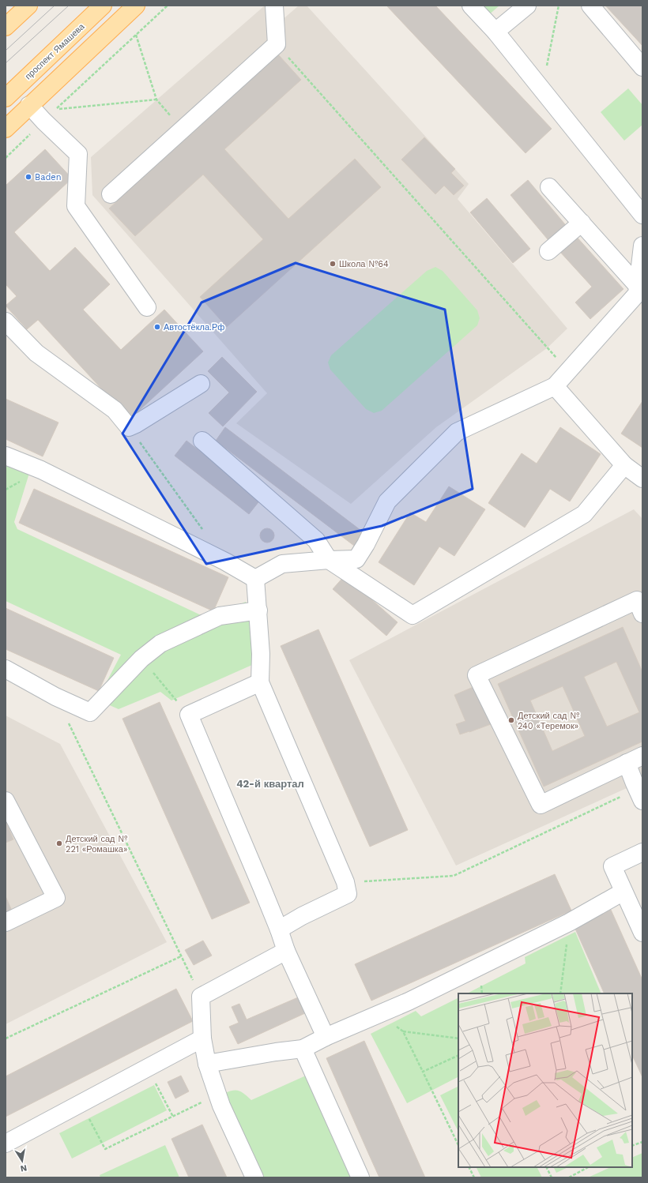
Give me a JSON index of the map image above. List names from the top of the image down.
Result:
{
  "streets": {
    "main road": ["проспект Ямашева"]
  },
  "districts": ["42-й квартал"],
  "places": [
    "Baden",
    "Школа №64",
    "Автостёкла.Рф",
    "Детский сад № 240 «Теремок»",
    "Детский сад № 221 «Ромашка»"
  ],
  "north": "bottom"
}
